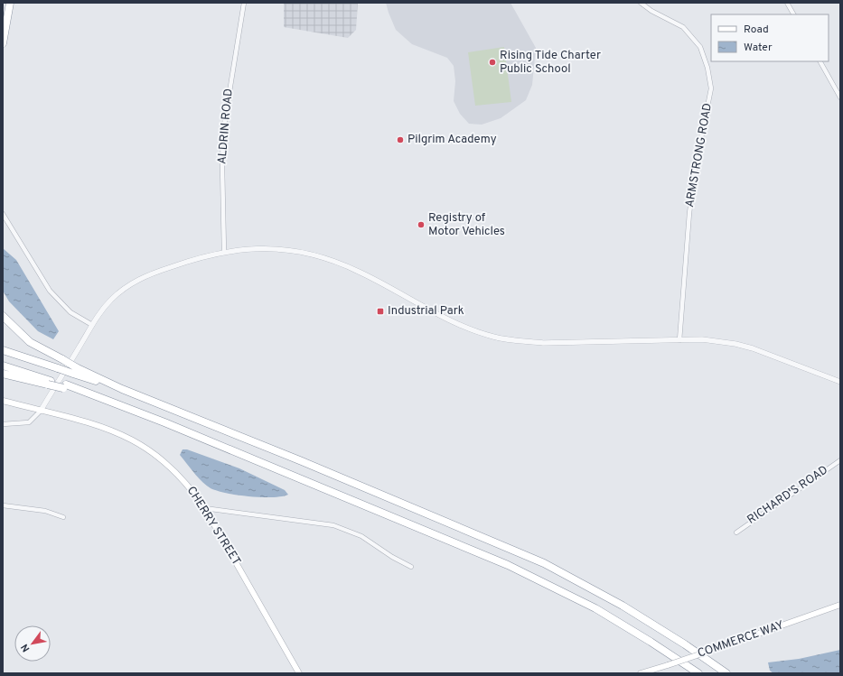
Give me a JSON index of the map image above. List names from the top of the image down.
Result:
{
  "streets": {
    "main road": ["CHERRY STREET", "COMMERCE WAY"],
    "street": ["ALDRIN ROAD", "ARMSTRONG ROAD", "RICHARD'S ROAD"]
  },
  "places": {
    "other": ["Rising Tide Charter Public School", "Pilgrim Academy", "Registry of Motor Vehicles"],
    "transit": ["Industrial Park"]
  },
  "legend": ["Road", "Water"],
  "north": "bottom left"
}
